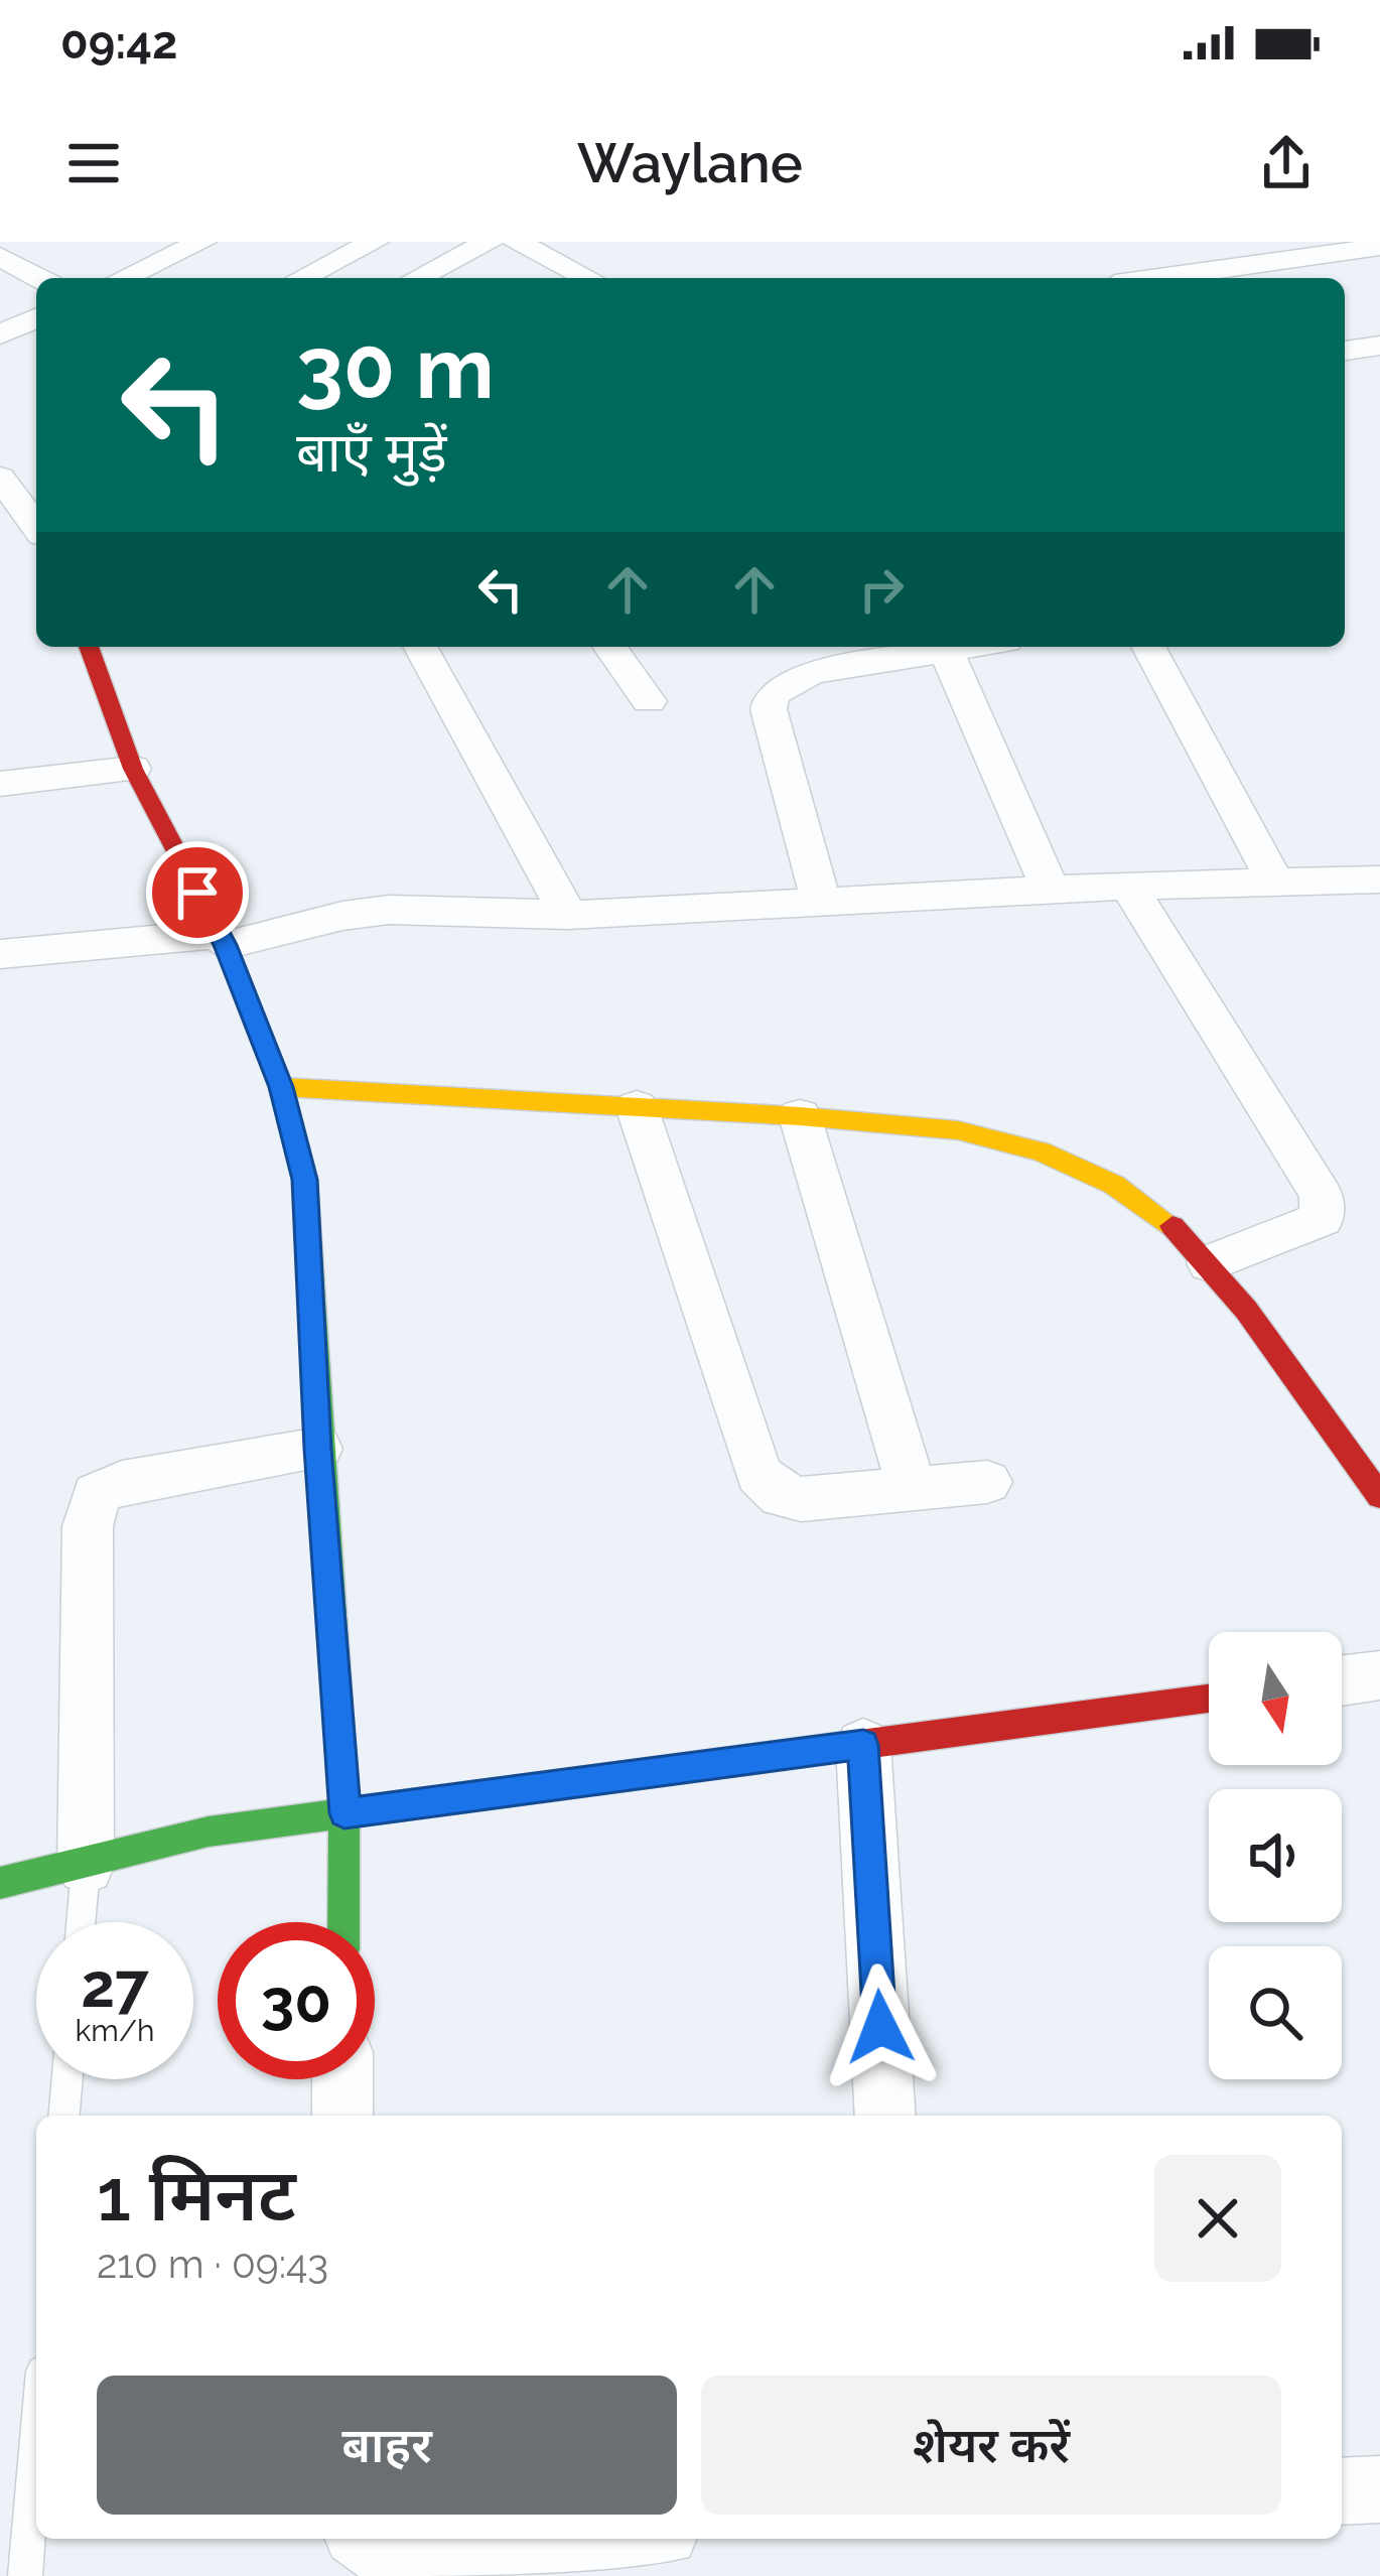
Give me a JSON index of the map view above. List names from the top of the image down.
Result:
{
  "north": "bottom",
  "page": {
    "status": "09:42",
    "header": "Waylane",
    "turn": ["30 m", "बाएँ मुड़ें"],
    "speed": "27 km/h",
    "limit": "30",
    "heading": ["1 मिनट", "210 m · 09:43"],
    "buttons": ["बाहर", "शेयर करें"]
  }
}
